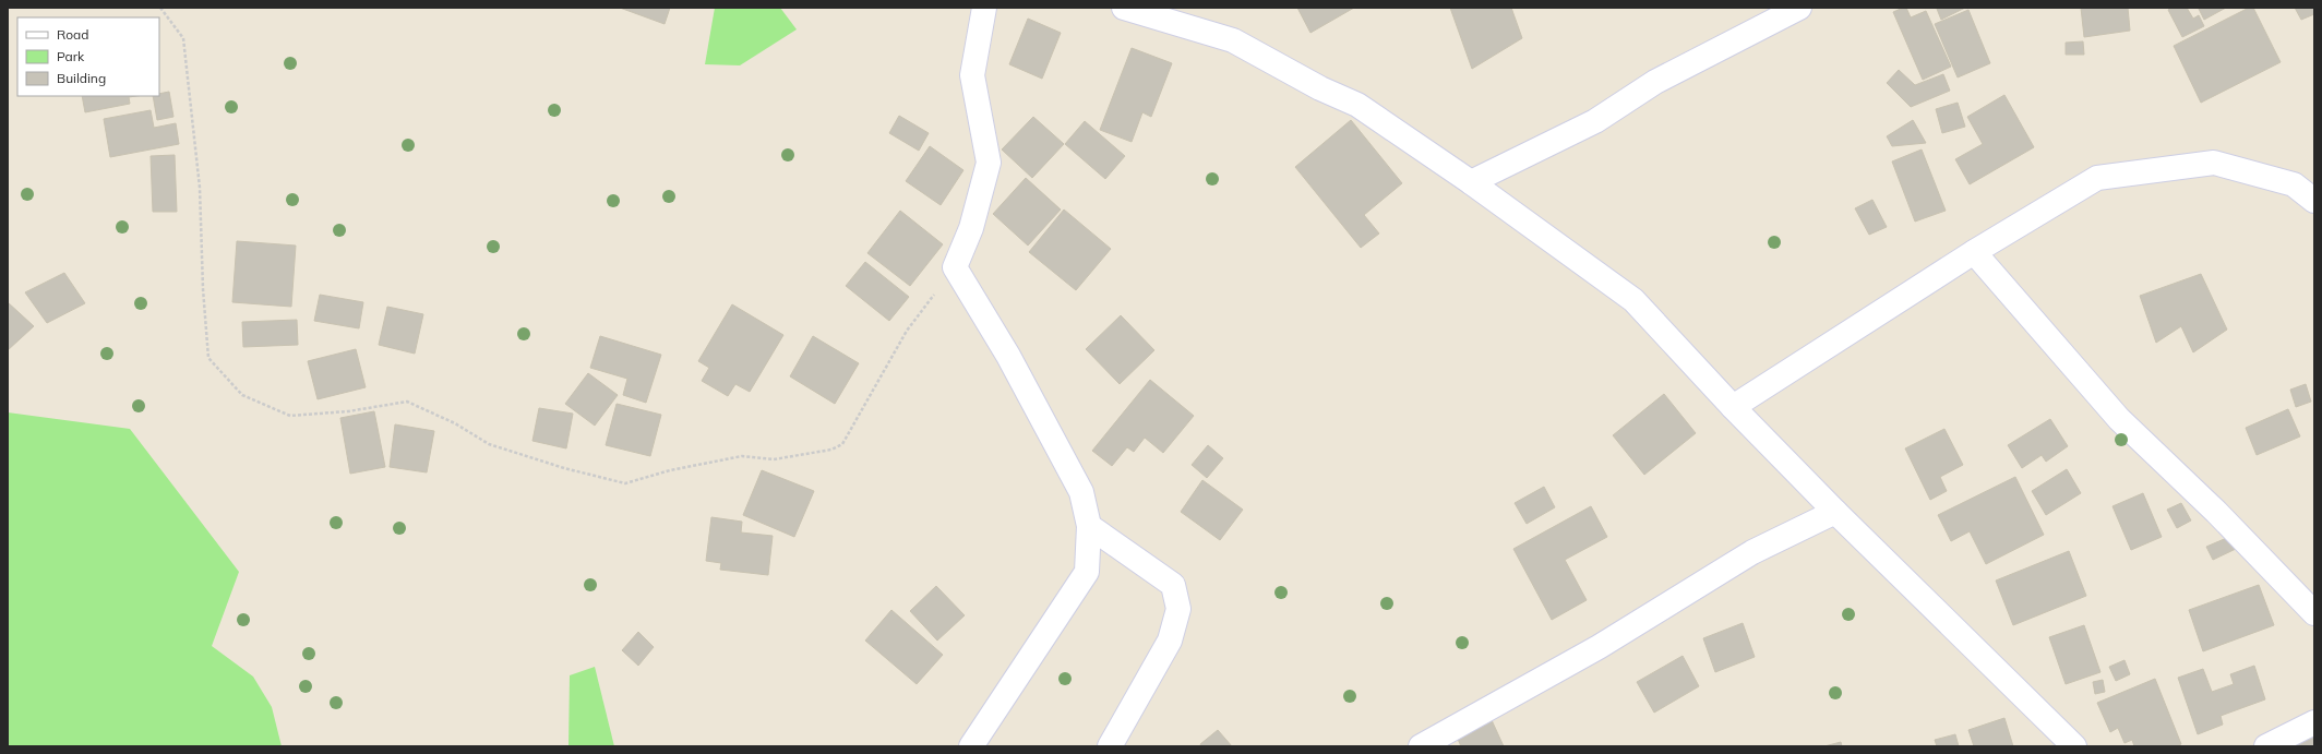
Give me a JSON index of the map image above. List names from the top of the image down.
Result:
{
  "legend": ["Road", "Park", "Building"]
}
